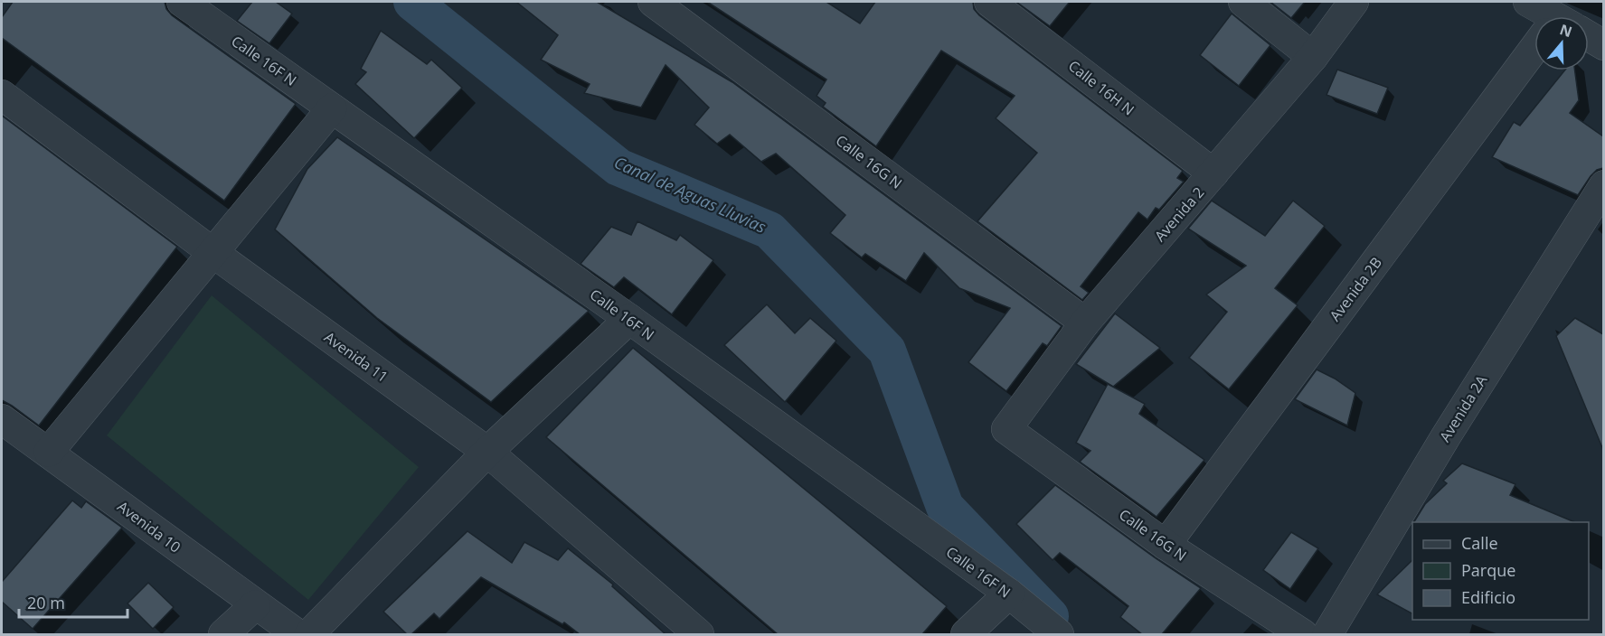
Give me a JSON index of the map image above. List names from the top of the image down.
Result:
{
  "streets": {
    "street": [
      "Calle 16F N",
      "Calle 16H N",
      "Calle 16G N",
      "Avenida 2",
      "Avenida 2B",
      "Avenida 11",
      "Avenida 2A",
      "Avenida 10"
    ]
  },
  "crossings": [
    ["Calle 16H N", "Avenida 2"],
    ["Calle 16G N", "Avenida 2"],
    ["Calle 16G N", "Avenida 2B"]
  ],
  "water": ["Canal de Aguas Lluvias"],
  "legend": ["Calle", "Parque", "Edificio"],
  "scale_bar": "20 m",
  "north": "top"
}
